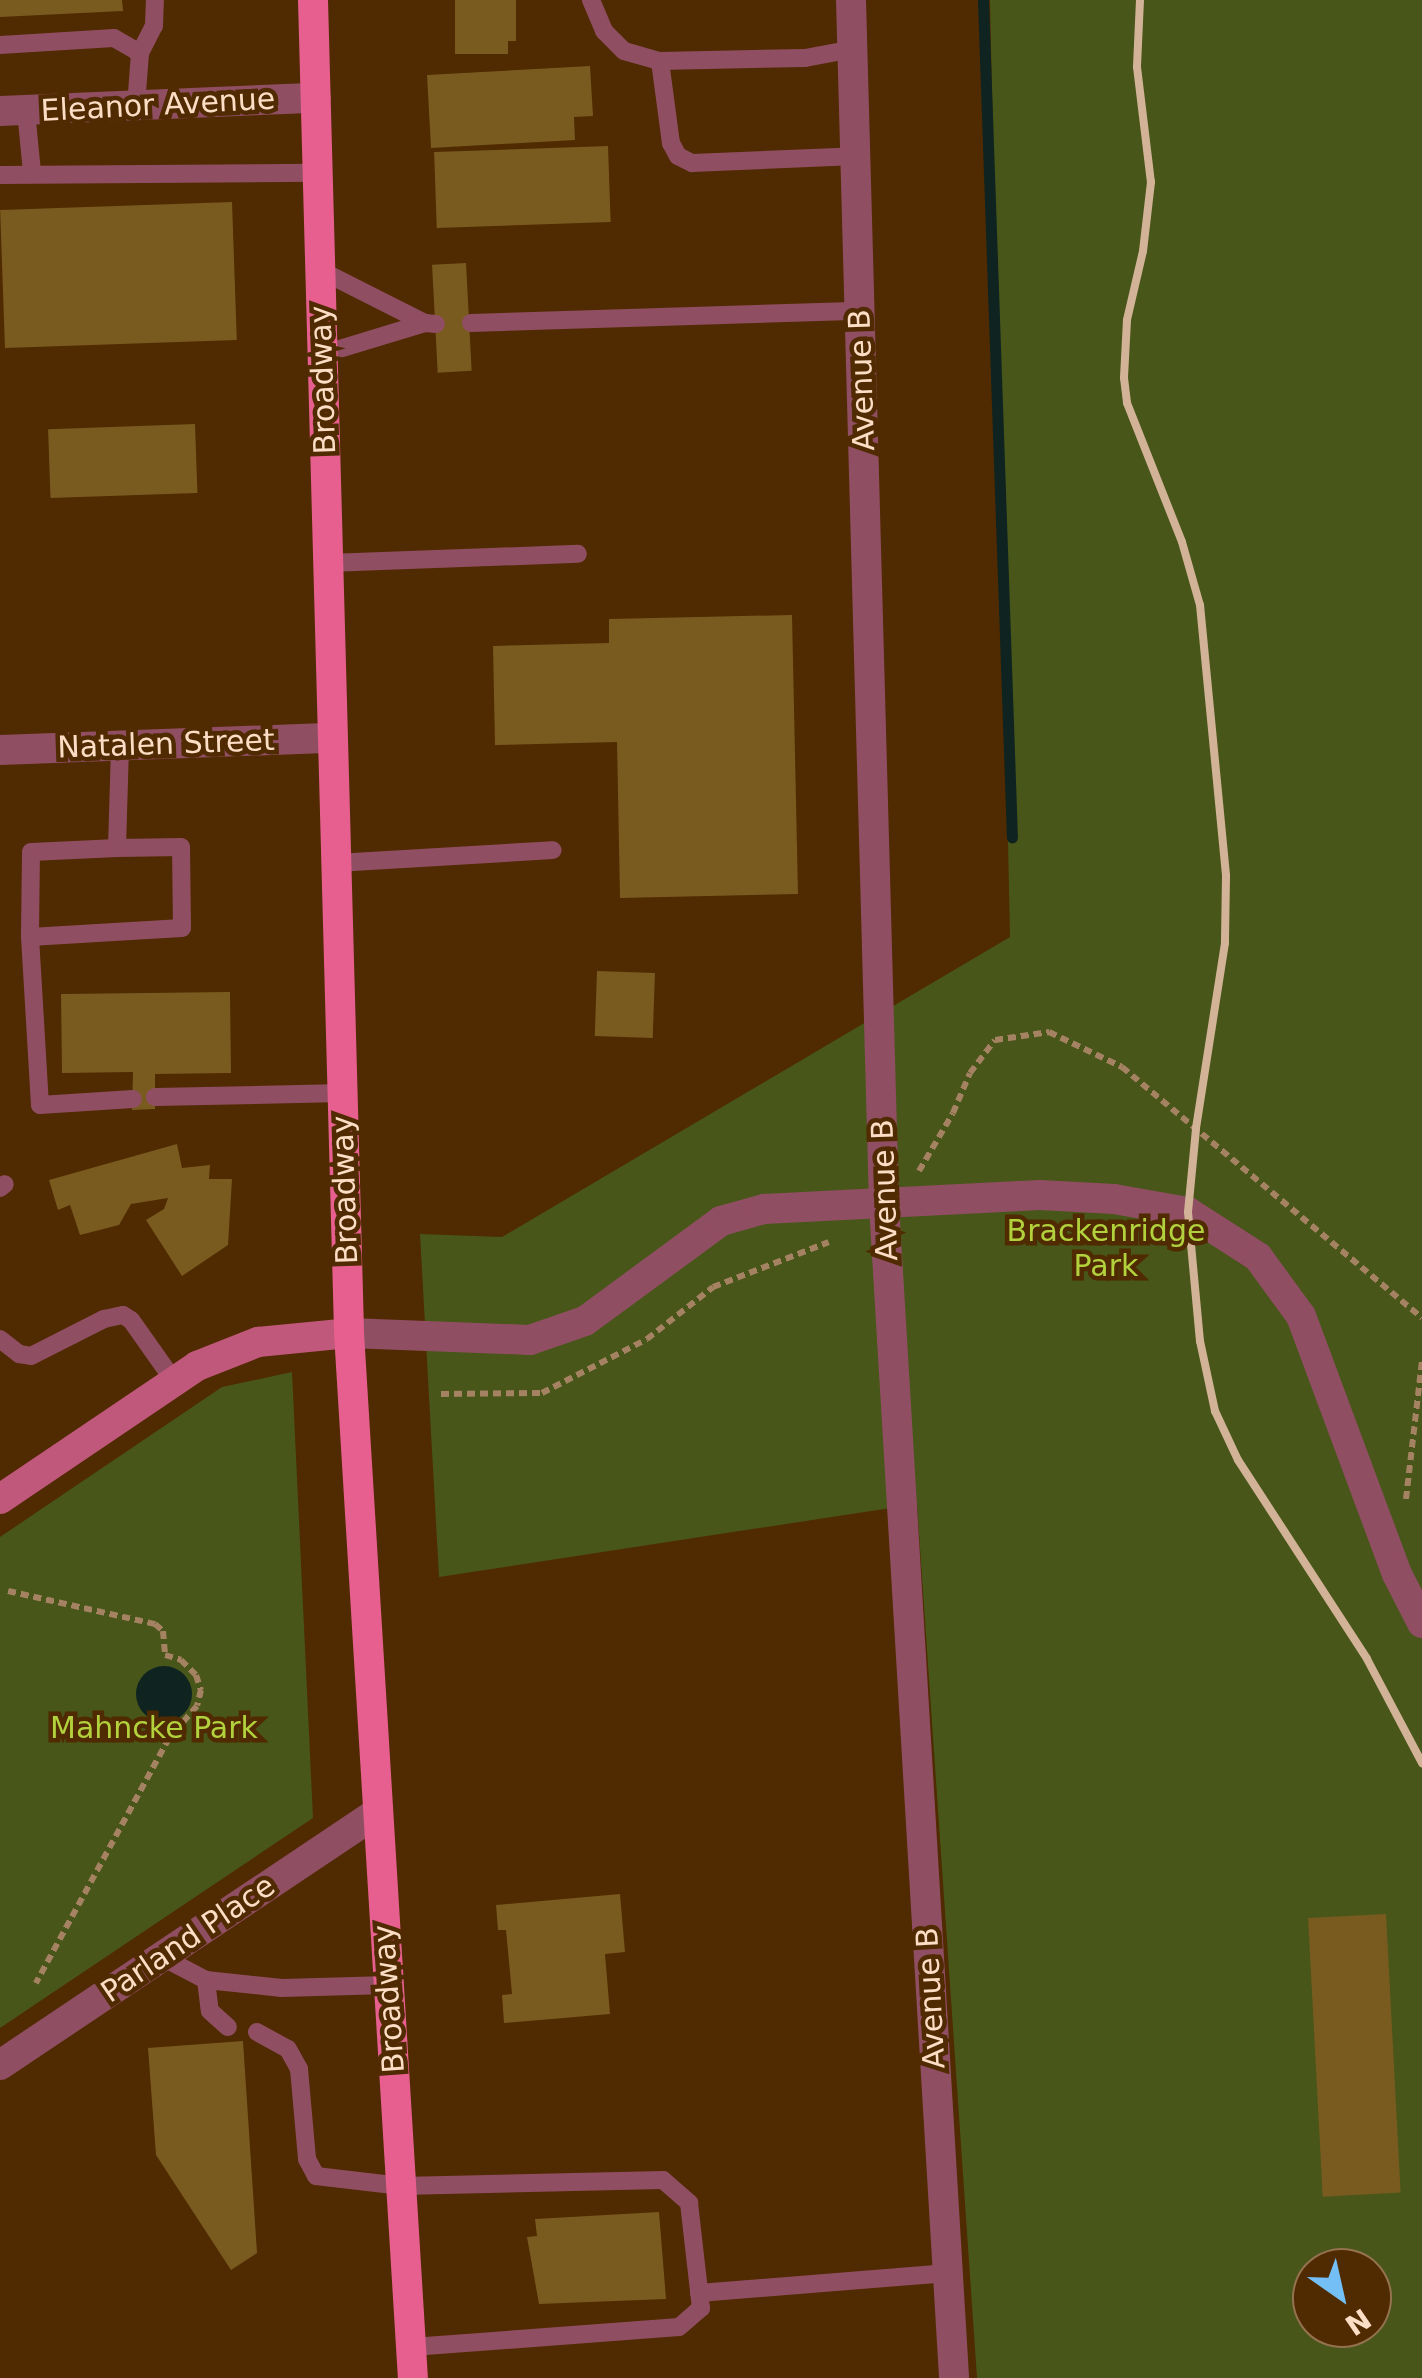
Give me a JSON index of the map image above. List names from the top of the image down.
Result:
{
  "streets": {
    "main road": ["Broadway"],
    "street": [
      "Eleanor Avenue",
      "Avenue B",
      "Natalen Street",
      "Parland Place"
    ]
  },
  "crossings": [
    ["Eleanor Avenue", "Broadway"],
    ["Broadway", "Natalen Street"],
    ["Broadway", "Parland Place"]
  ],
  "parks": ["Brackenridge Park", "Mahncke Park"],
  "north": "bottom right"
}
